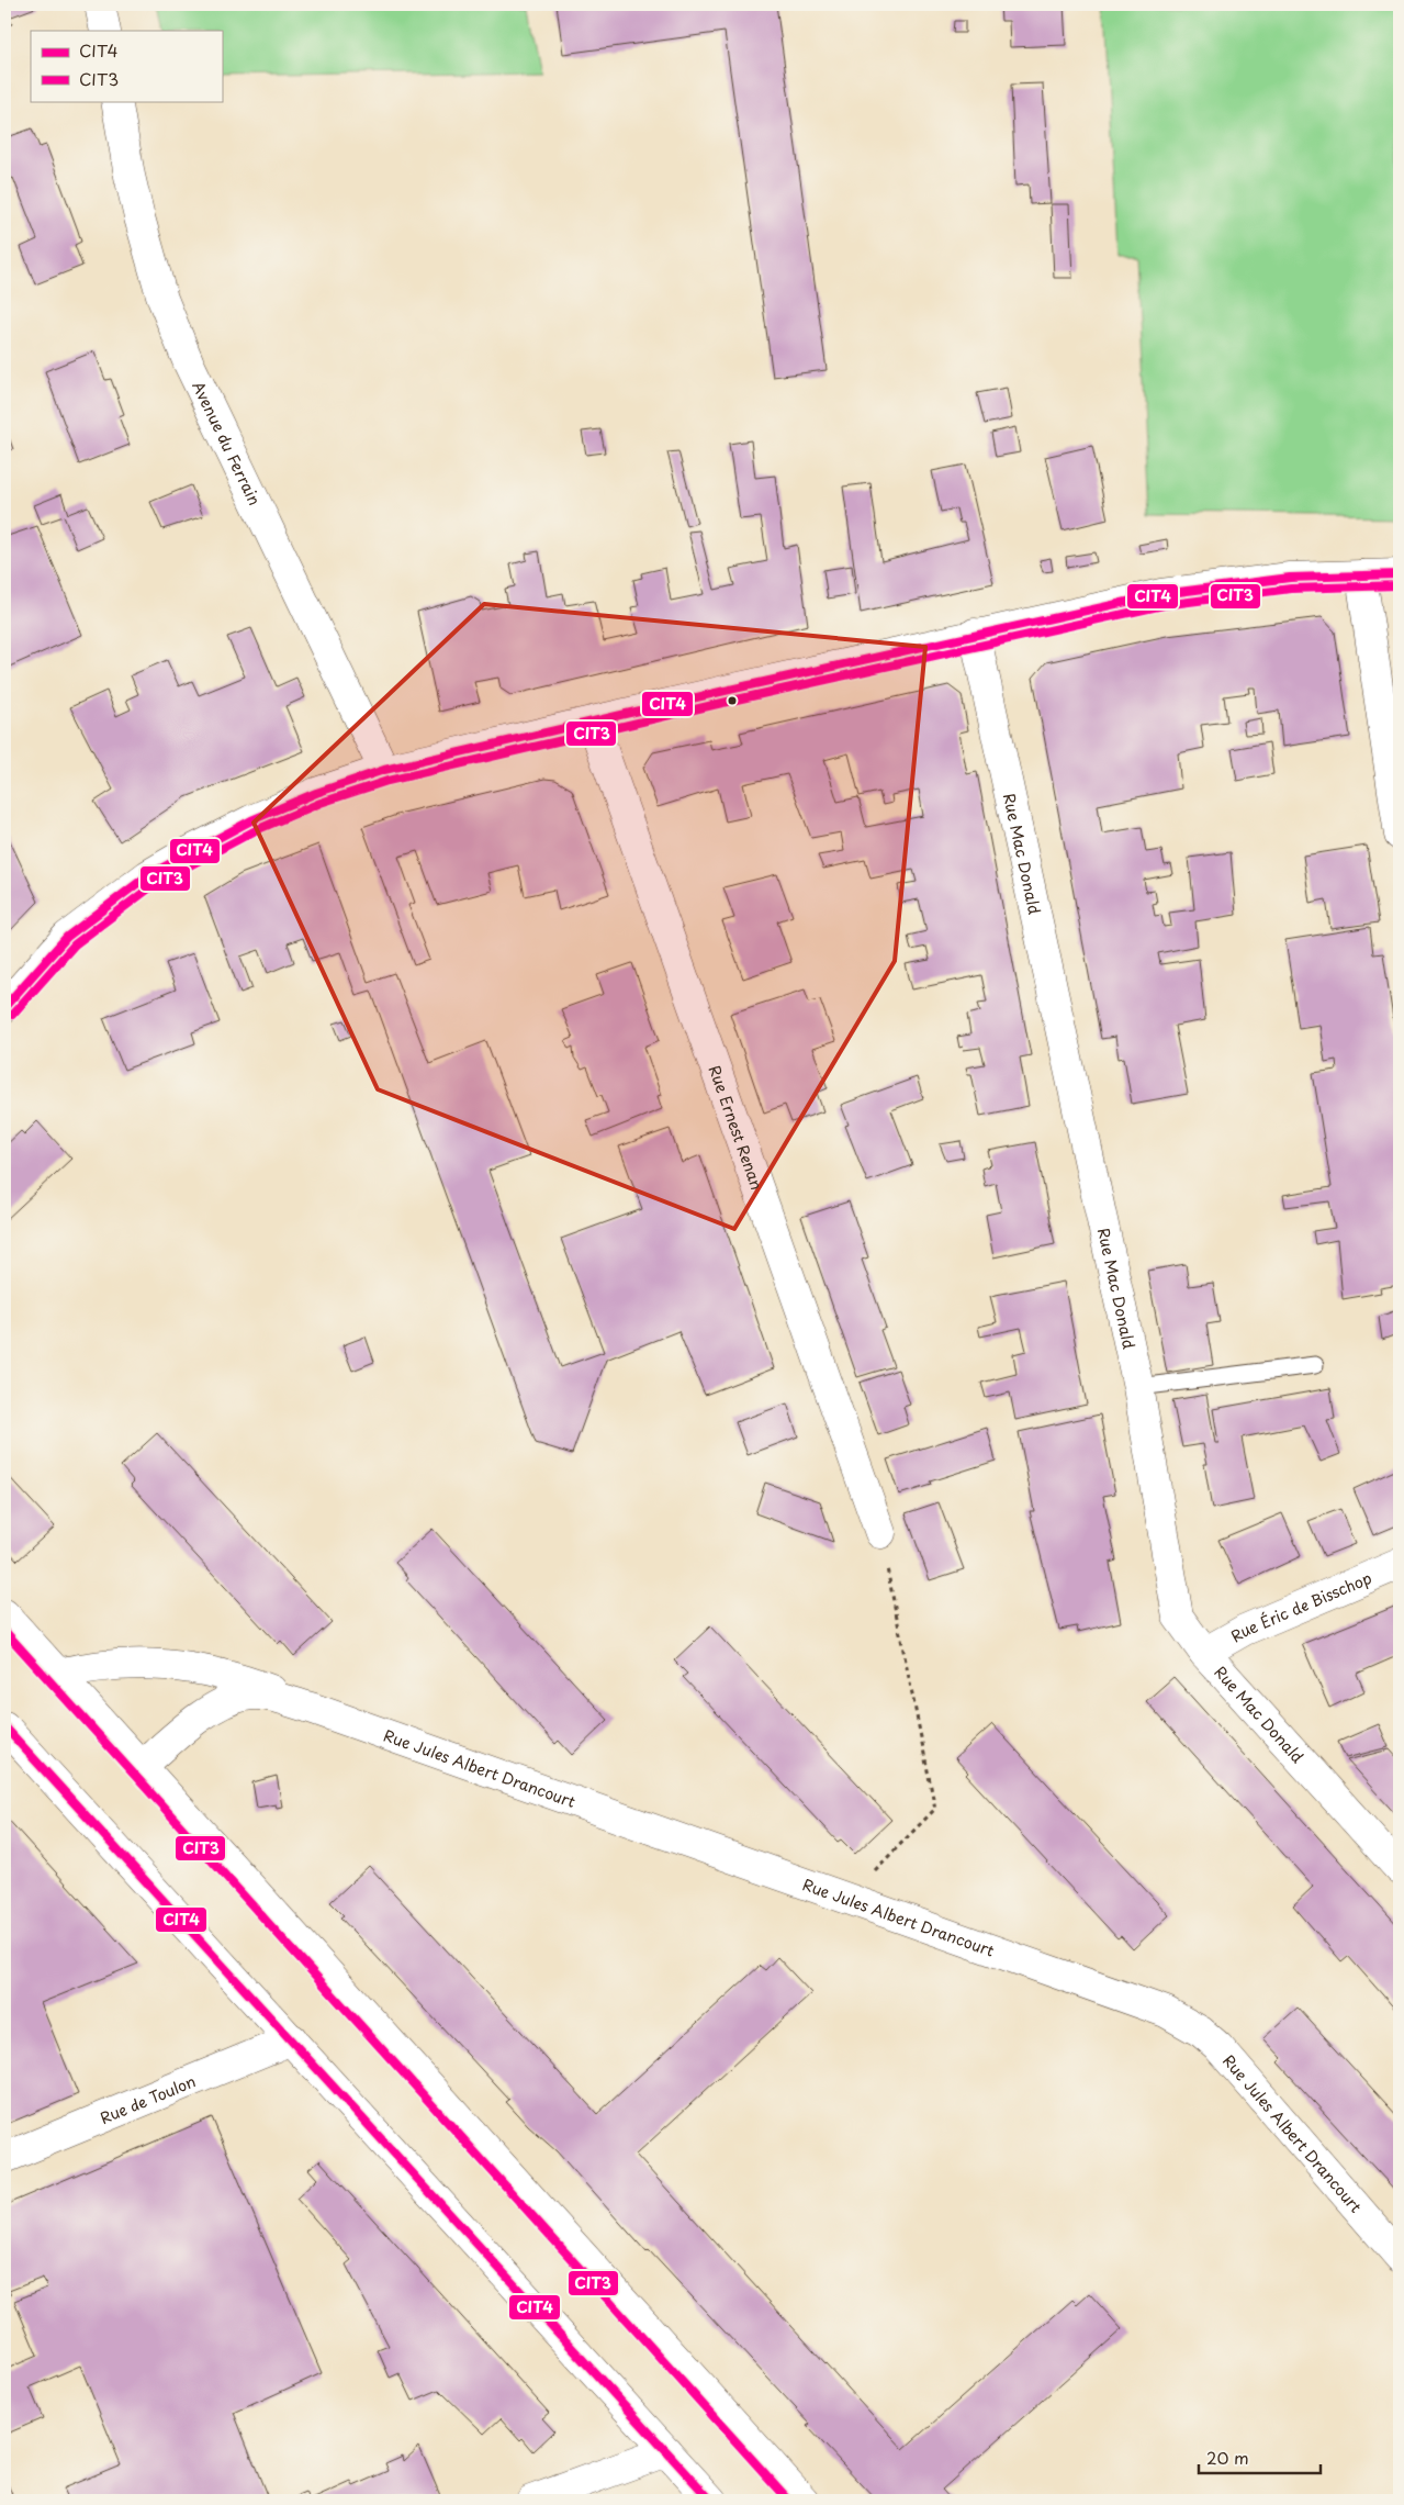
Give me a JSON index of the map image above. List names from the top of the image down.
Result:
{
  "streets": {
    "street": [
      "Avenue du Ferrain",
      "Rue Mac Donald",
      "Rue Ernest Renan",
      "Rue Éric de Bisschop",
      "Rue Jules Albert Drancourt",
      "Rue de Toulon"
    ]
  },
  "crossings": [
    ["Rue Mac Donald", "Rue Éric de Bisschop"]
  ],
  "lines": ["transit line CIT4", "transit line CIT3"],
  "legend": ["CIT4", "CIT3"],
  "scale_bar": "20 m"
}
